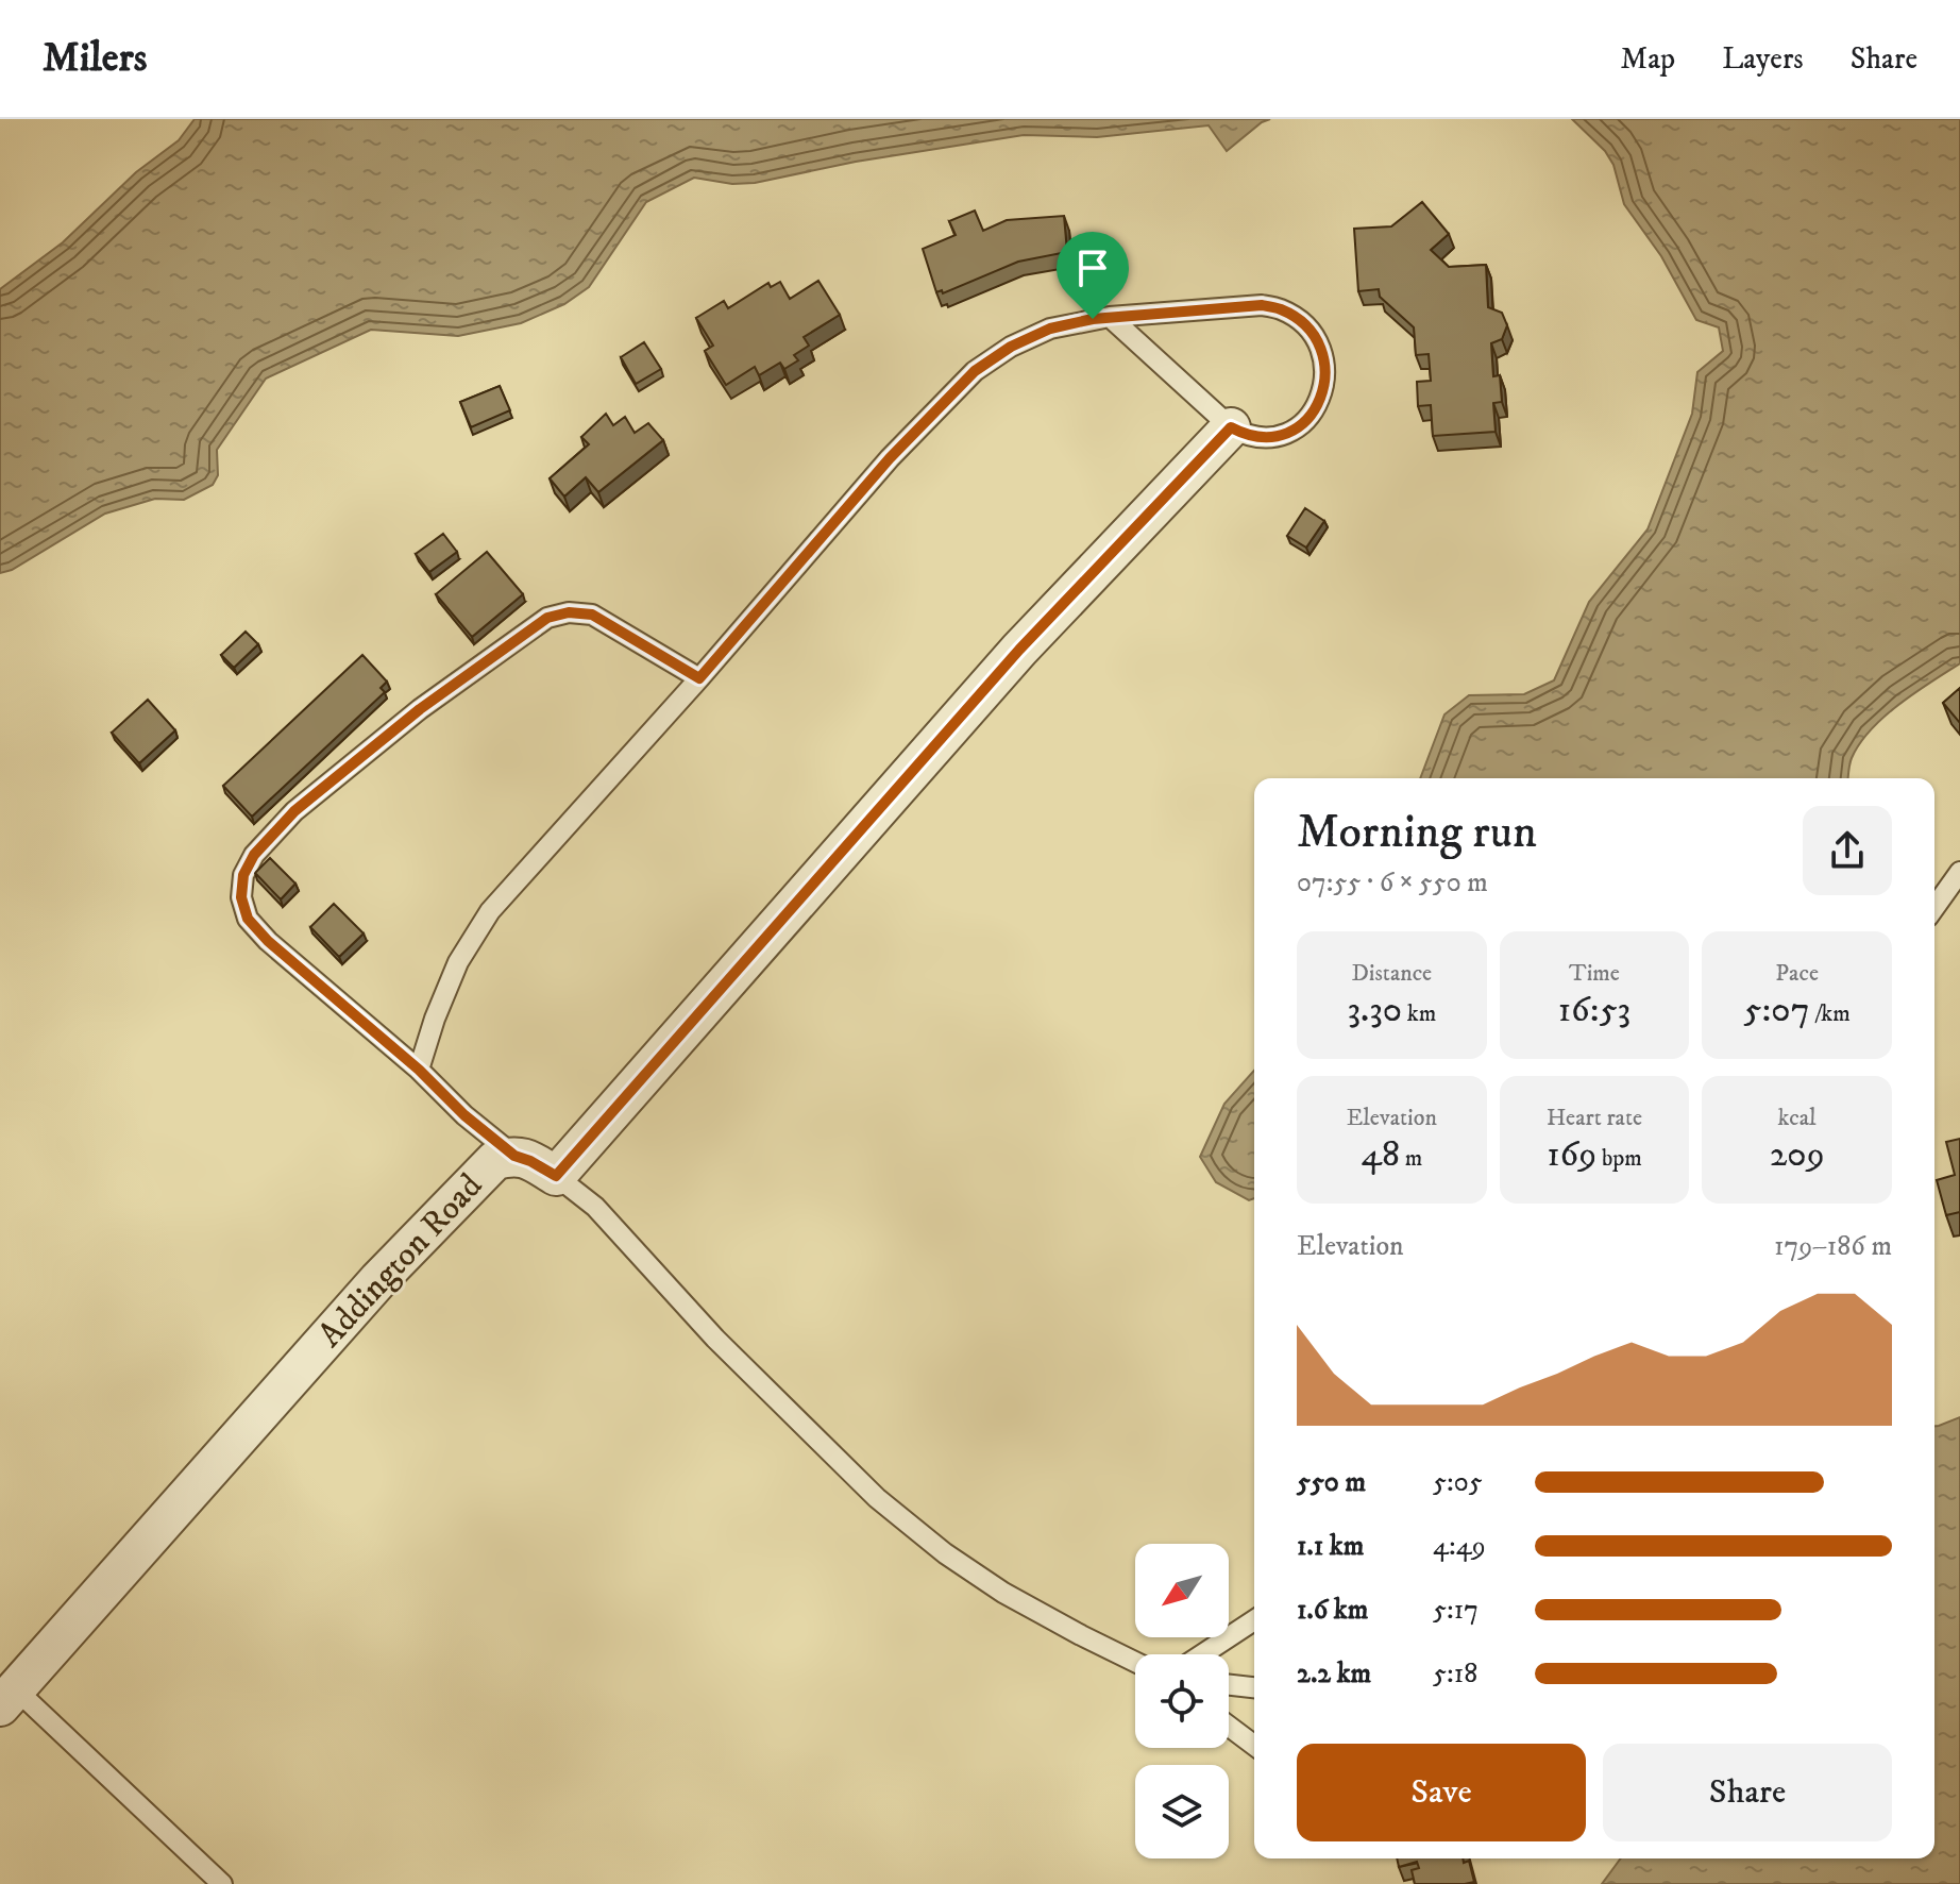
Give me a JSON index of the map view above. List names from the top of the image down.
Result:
{
  "streets": {
    "street": ["Addington Road"]
  },
  "north": "bottom left",
  "page": {
    "header": "Milers",
    "nav": ["Map", "Layers", "Share"],
    "heading": ["Morning run", "07:55 · 6 × 550 m"],
    "stats": [
      ["Distance", "3.30 km"],
      ["Time", "16:53"],
      ["Pace", "5:07 /km"],
      ["Elevation", "48 m"],
      ["Heart rate", "169 bpm"],
      ["kcal", "209"]
    ],
    "chart": ["Elevation", "179–186 m"],
    "list": [
      {
        "name": "550 m",
        "note": "5:05"
      },
      {
        "name": "1.1 km",
        "note": "4:49"
      },
      {
        "name": "1.6 km",
        "note": "5:17"
      },
      {
        "name": "2.2 km",
        "note": "5:18"
      }
    ],
    "buttons": ["Save", "Share"]
  }
}
